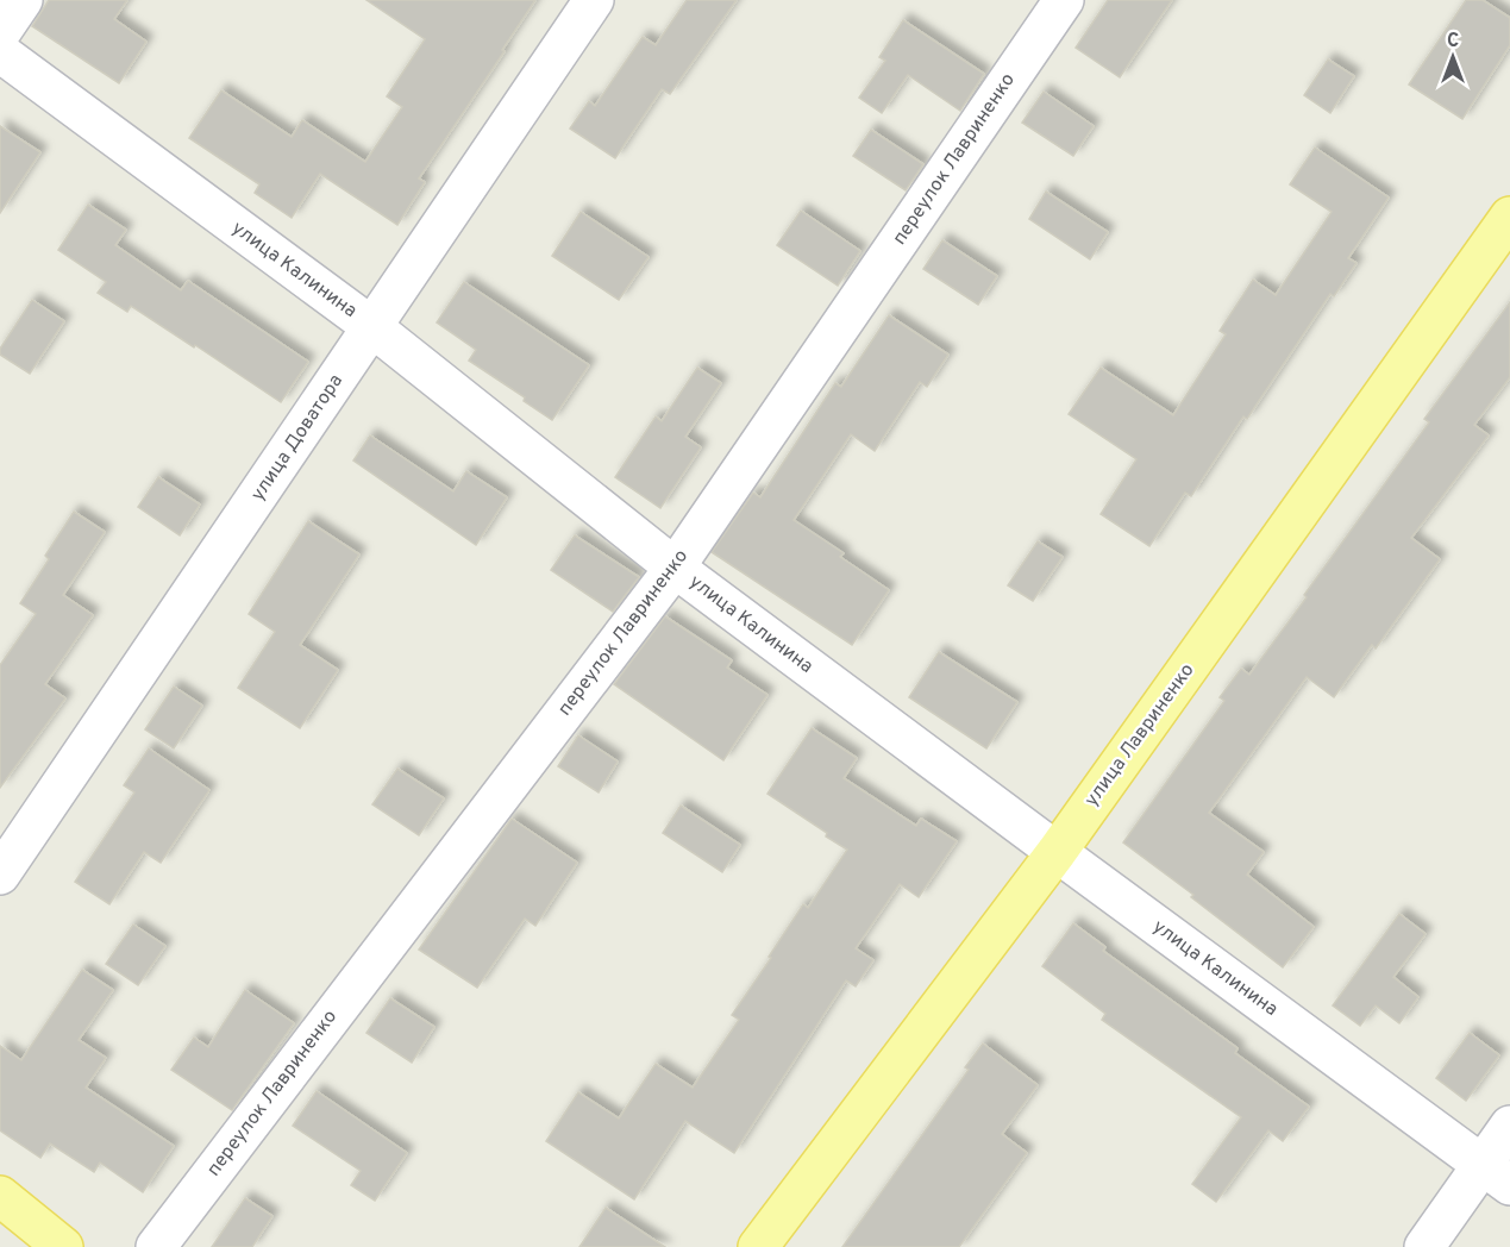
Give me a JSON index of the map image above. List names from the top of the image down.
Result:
{
  "streets": {
    "main road": ["улица Лавриненко"],
    "street": ["переулок Лавриненко", "улица Калинина", "улица Доватора"]
  },
  "crossings": [
    ["переулок Лавриненко", "улица Калинина"],
    ["улица Калинина", "улица Доватора"],
    ["улица Калинина", "улица Лавриненко"]
  ],
  "north": "top"
}
